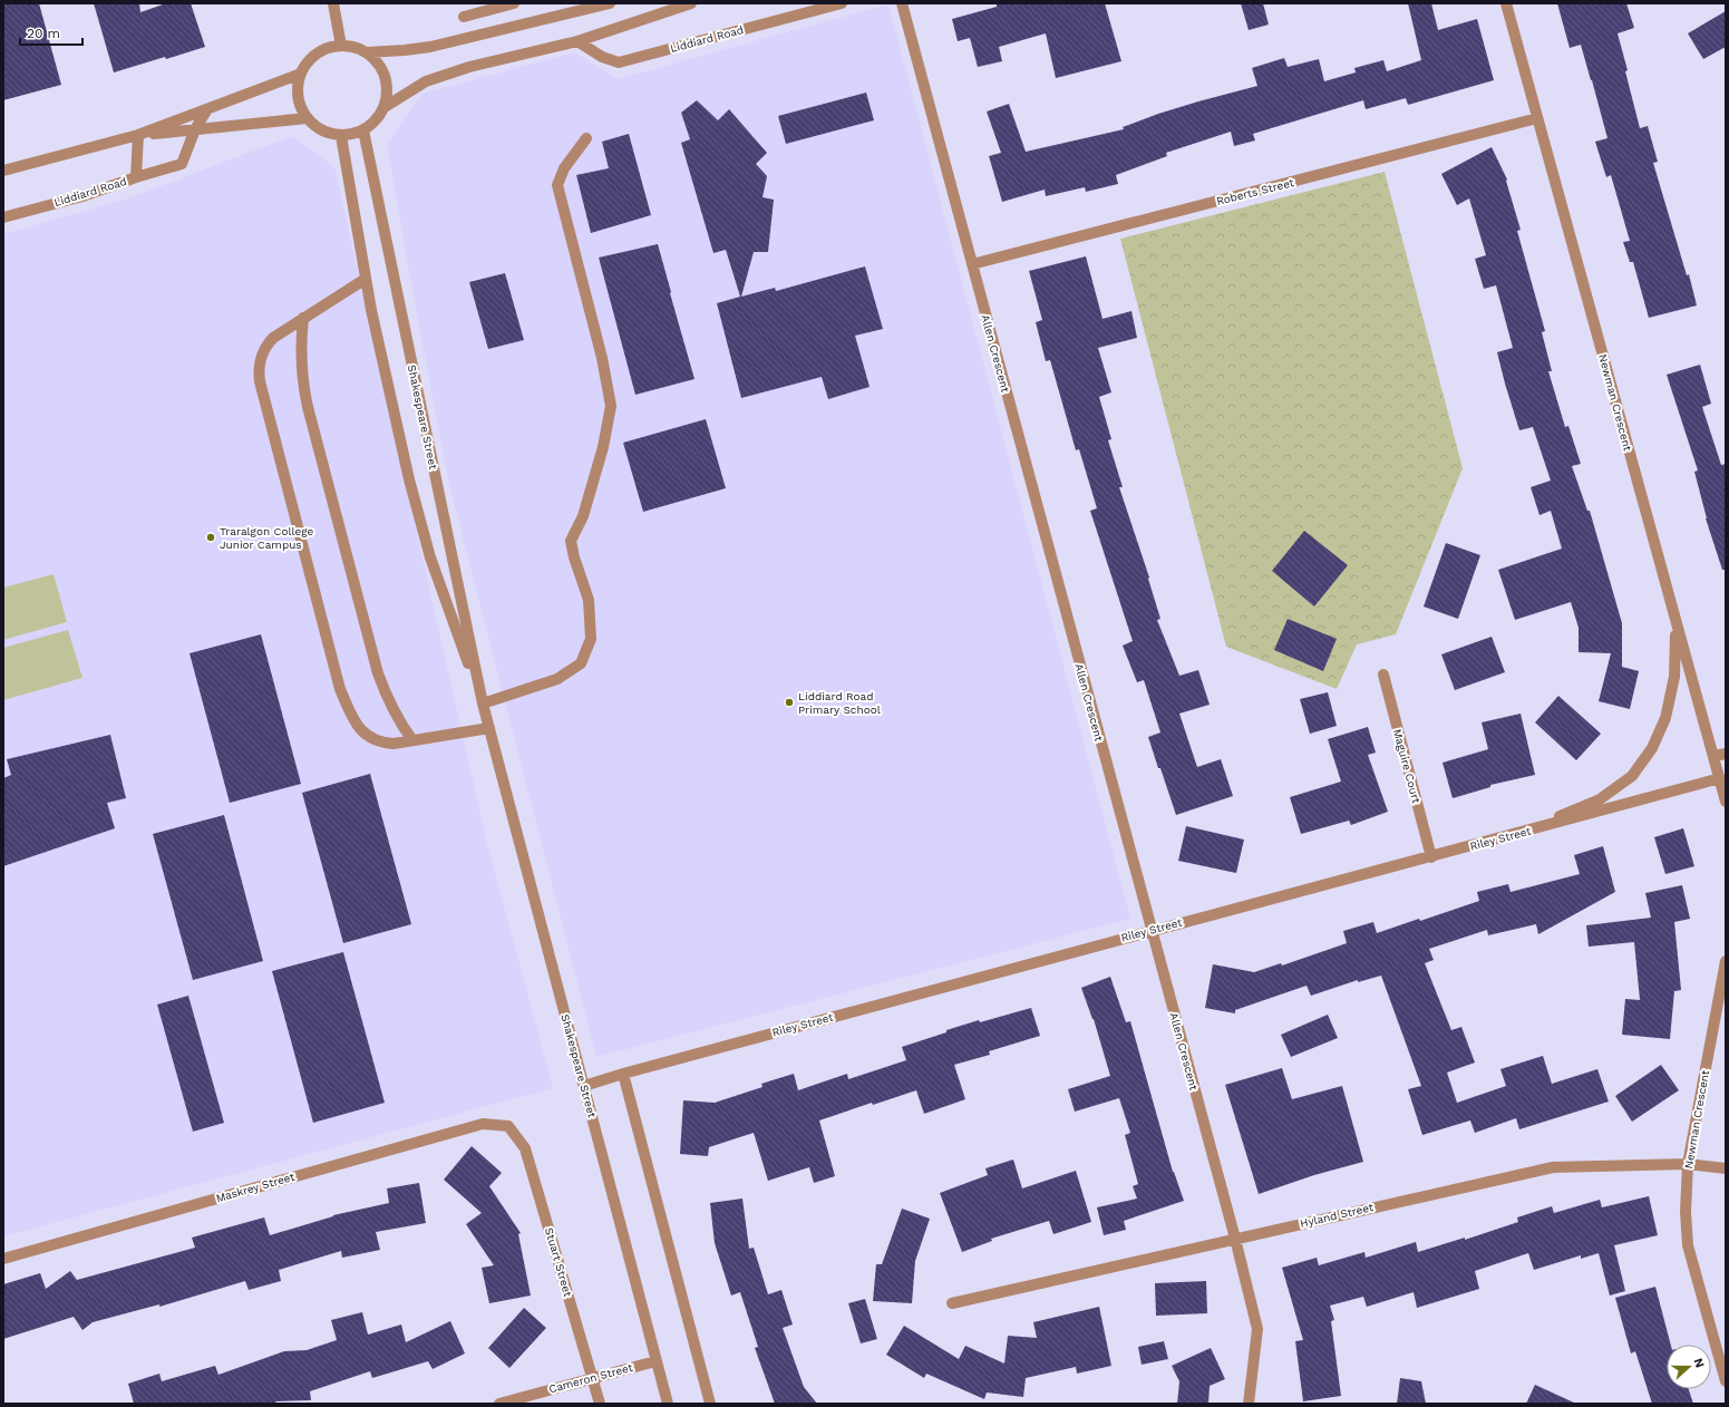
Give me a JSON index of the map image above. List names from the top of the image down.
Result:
{
  "streets": {
    "street": [
      "Liddiard Road",
      "Roberts Street",
      "Allen Crescent",
      "Newman Crescent",
      "Shakespeare Street",
      "Maguire Court",
      "Riley Street",
      "Maskrey Street",
      "Hyland Street",
      "Stuart Street",
      "Cameron Street"
    ]
  },
  "crossings": [
    ["Roberts Street", "Allen Crescent"],
    ["Roberts Street", "Newman Crescent"],
    ["Allen Crescent", "Riley Street"],
    ["Allen Crescent", "Hyland Street"],
    ["Newman Crescent", "Riley Street"],
    ["Newman Crescent", "Hyland Street"],
    ["Shakespeare Street", "Riley Street"],
    ["Shakespeare Street", "Cameron Street"],
    ["Maguire Court", "Riley Street"],
    ["Maskrey Street", "Stuart Street"],
    ["Stuart Street", "Cameron Street"]
  ],
  "places": ["Traralgon College Junior Campus", "Liddiard Road Primary School"],
  "scale_bar": "20 m",
  "north": "right"
}
